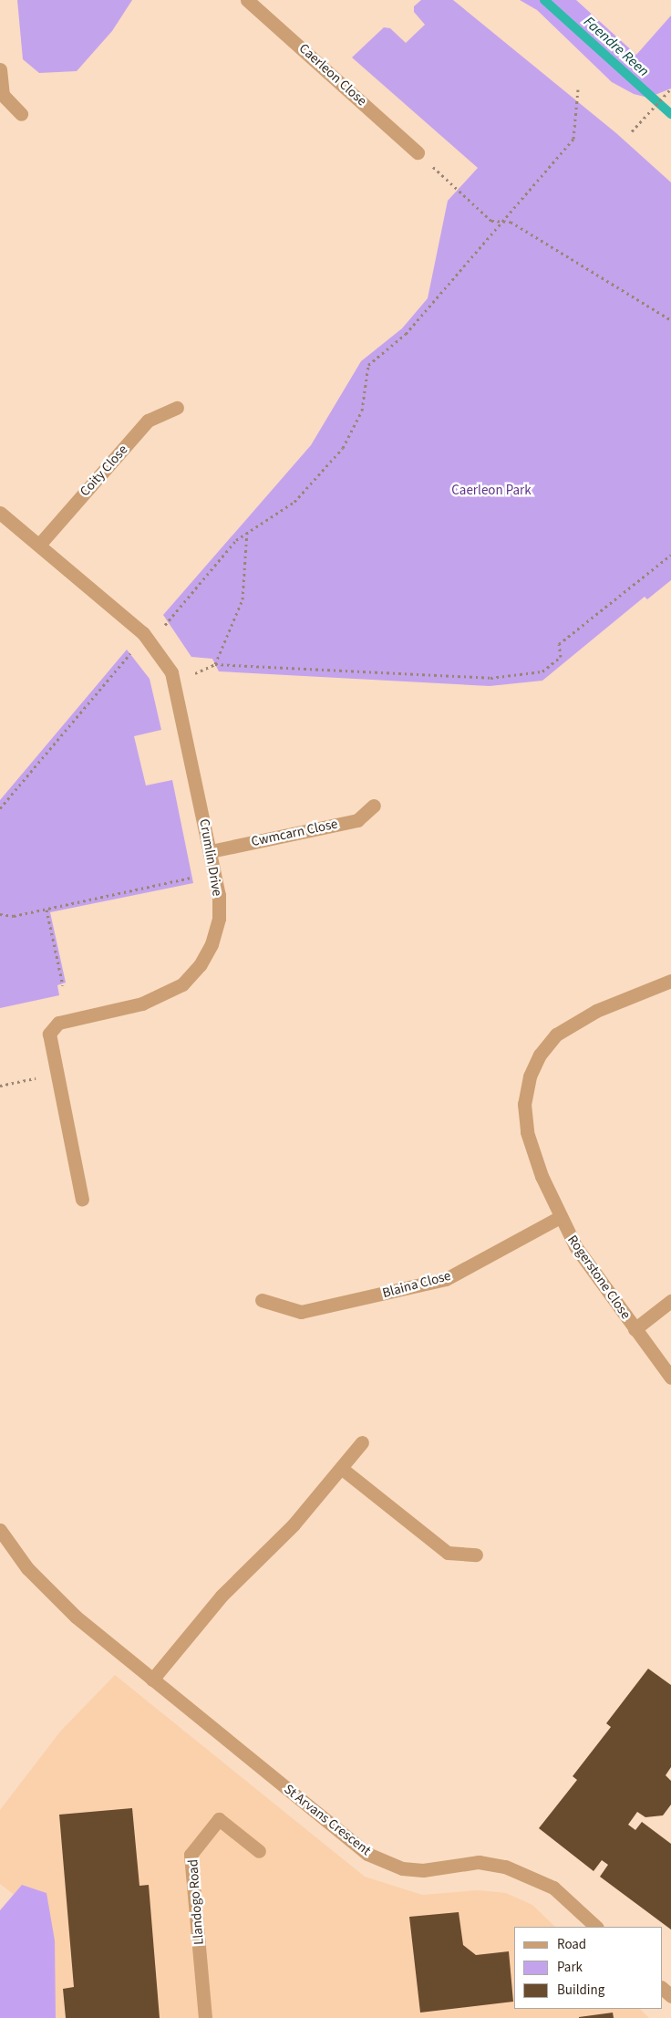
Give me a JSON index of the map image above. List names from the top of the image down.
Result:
{
  "streets": {
    "street": [
      "Caerleon Close",
      "Coity Close",
      "Cwmcarn Close",
      "Crumlin Drive",
      "Rogerstone Close",
      "Blaina Close",
      "St Arvans Crescent",
      "Llandogo Road"
    ]
  },
  "crossings": [
    ["Coity Close", "Crumlin Drive"],
    ["Cwmcarn Close", "Crumlin Drive"],
    ["Rogerstone Close", "Blaina Close"]
  ],
  "water": ["Faendre Reen"],
  "parks": ["Caerleon Park"],
  "legend": ["Road", "Park", "Building"]
}
